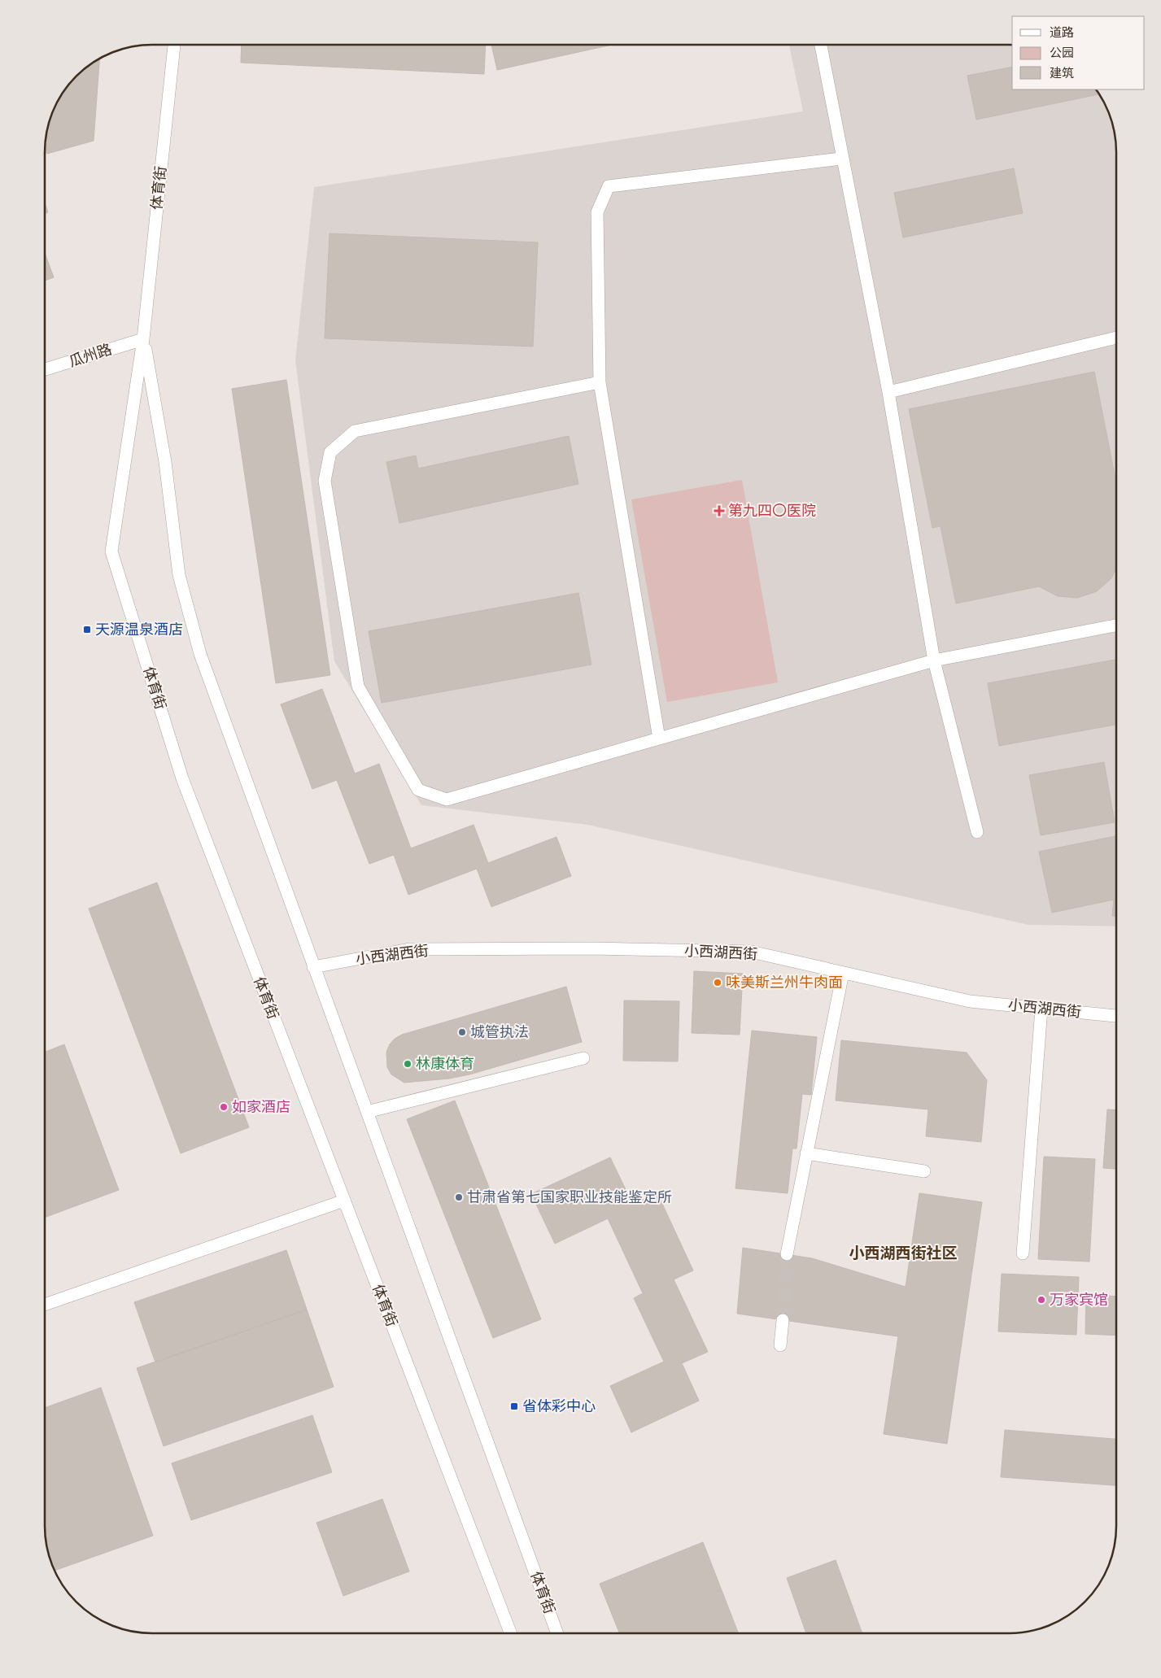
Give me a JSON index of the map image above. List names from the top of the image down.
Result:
{
  "streets": {
    "street": ["体育街", "瓜州路", "小西湖西街"]
  },
  "crossings": [
    ["体育街", "瓜州路"],
    ["体育街", "小西湖西街"]
  ],
  "districts": ["小西湖西街社区"],
  "places": {
    "health": ["第九四〇医院"],
    "transit": ["天源温泉酒店", "省体彩中心"],
    "other": [
      "味美斯兰州牛肉面",
      "城管执法",
      "林康体育",
      "如家酒店",
      "甘肃省第七国家职业技能鉴定所",
      "万家宾馆"
    ]
  },
  "legend": ["道路", "公园", "建筑"]
}
